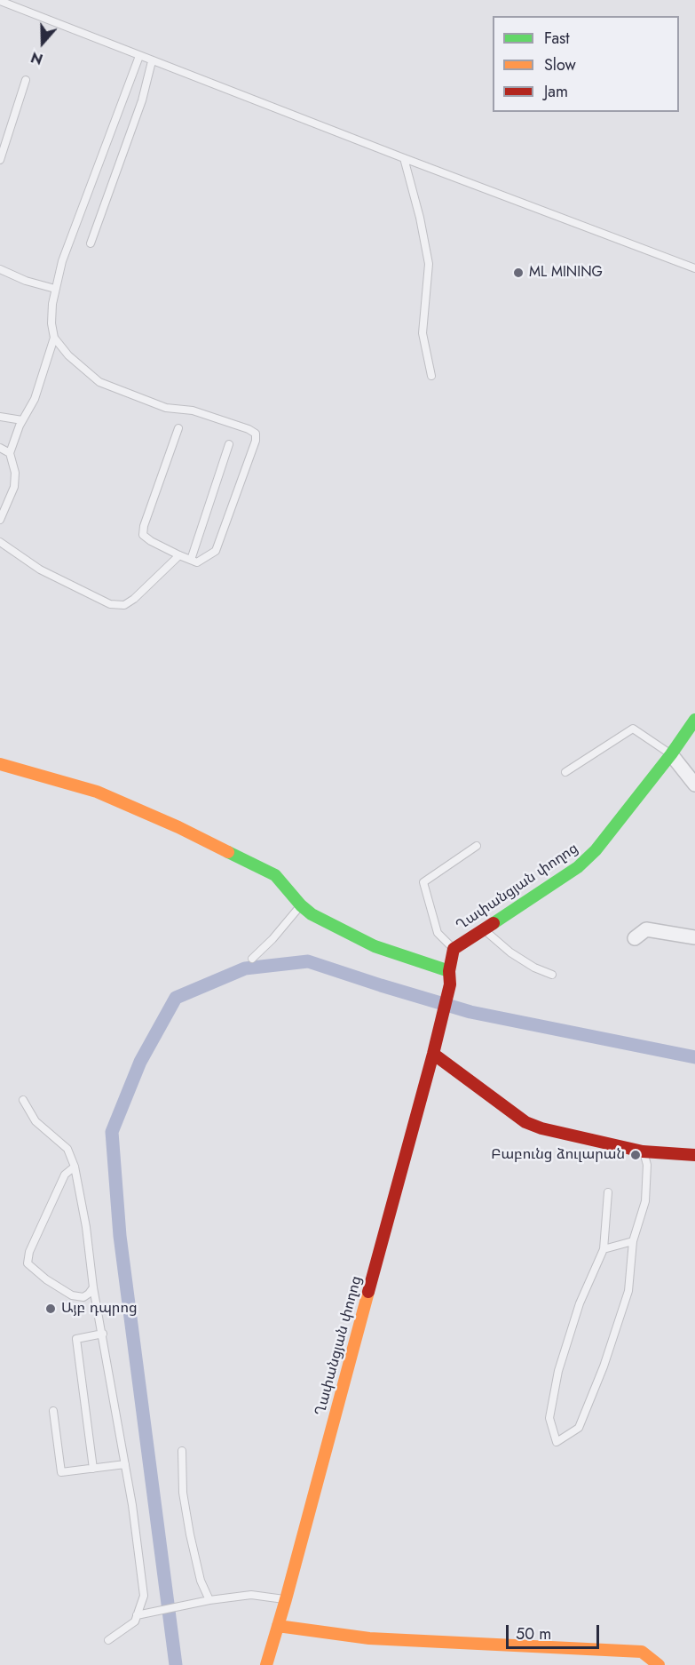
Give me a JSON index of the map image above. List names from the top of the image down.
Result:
{
  "streets": {
    "street": ["Ղափանցյան փողոց"]
  },
  "places": ["ML MINING", "Բաբունց ձուլարան", "Այբ դպրոց"],
  "legend": ["Fast", "Slow", "Jam"],
  "scale_bar": "50 m",
  "north": "bottom"
}
